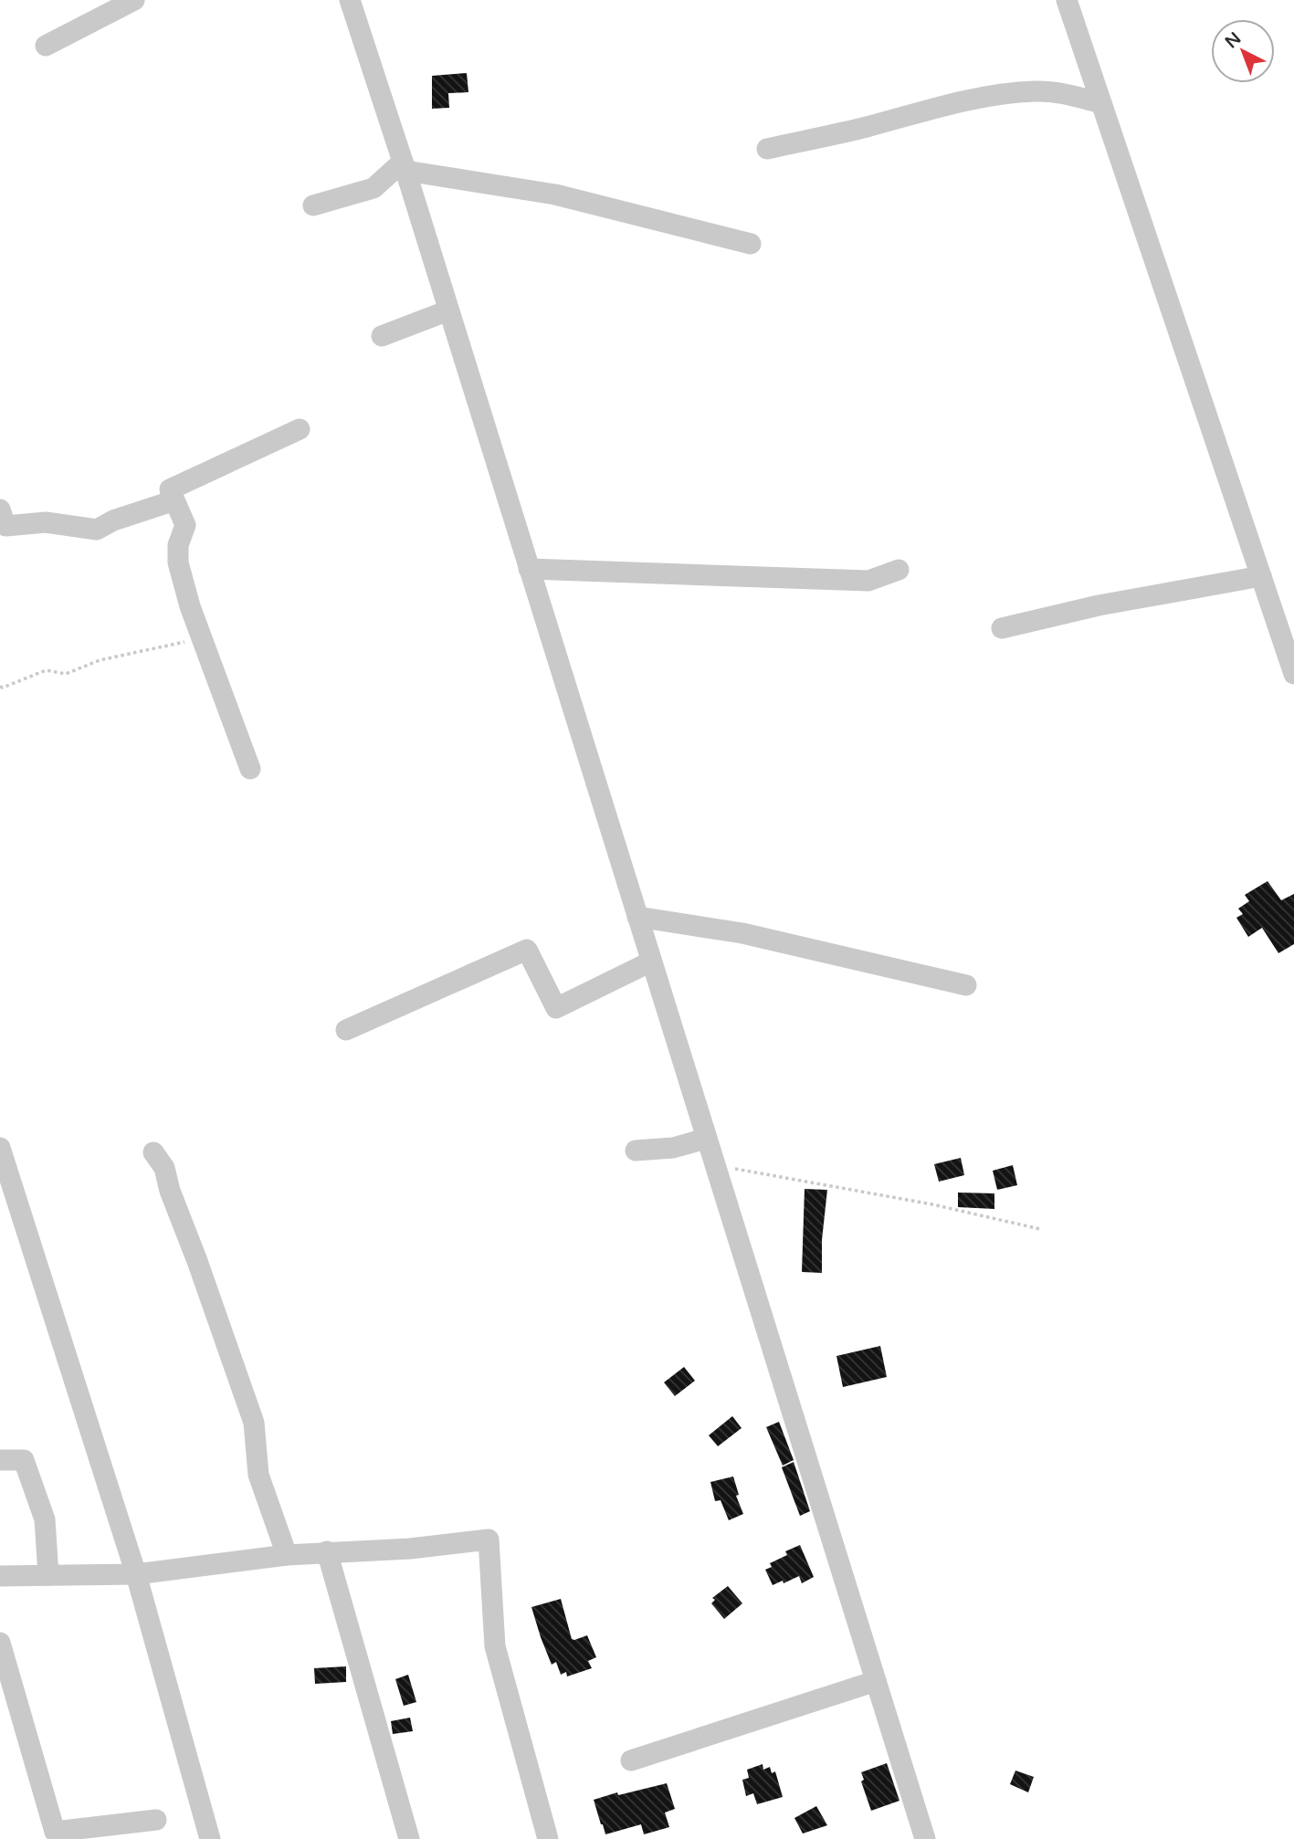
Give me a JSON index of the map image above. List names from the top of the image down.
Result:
{
  "north": "top left"
}
